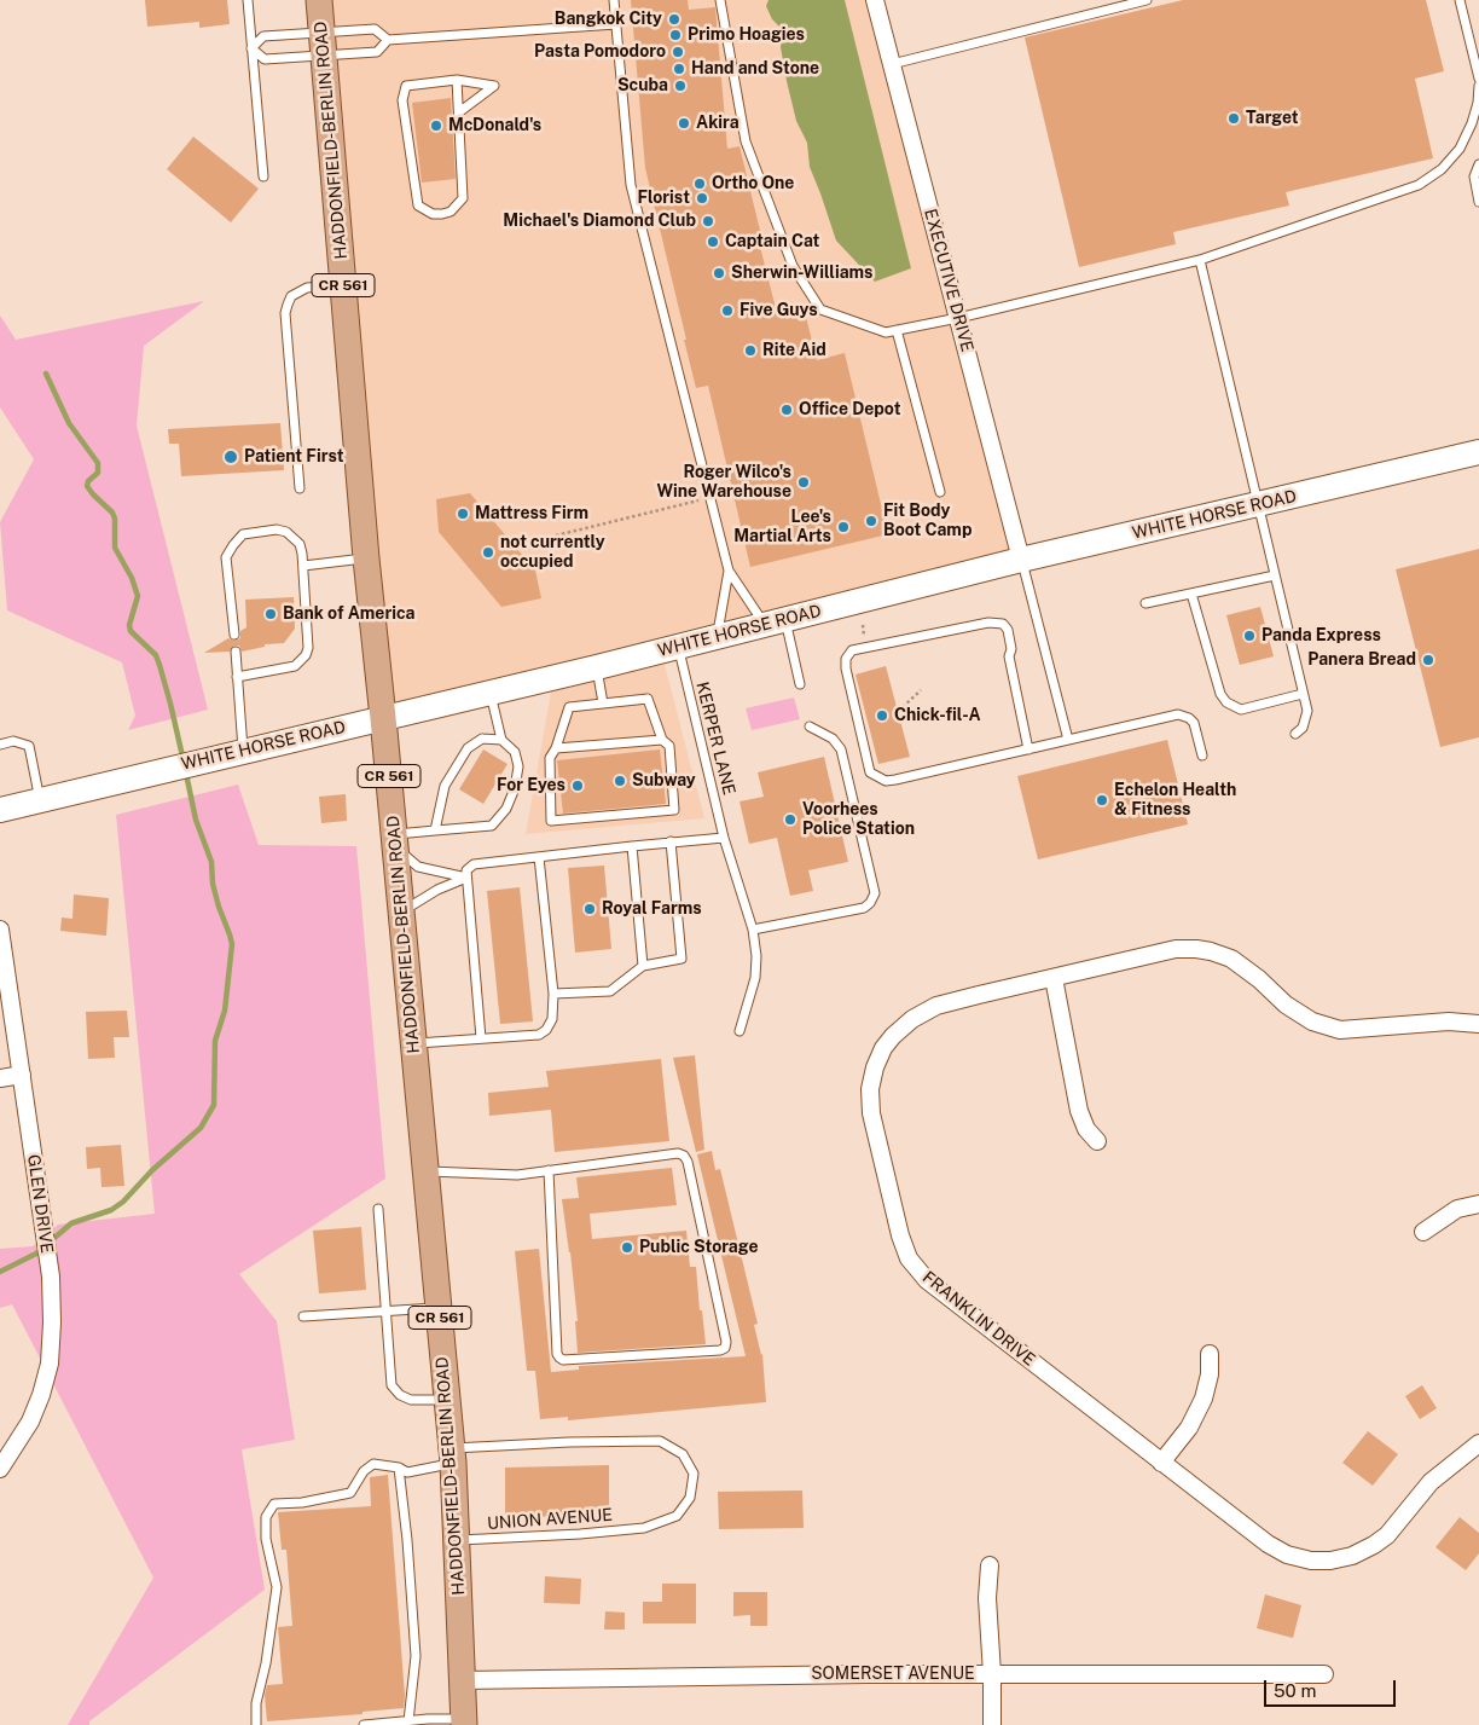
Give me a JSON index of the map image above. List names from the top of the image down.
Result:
{
  "streets": {
    "main road": ["HADDONFIELD-BERLIN ROAD", "CR 561", "WHITE HORSE ROAD"],
    "street": [
      "EXECUTIVE DRIVE",
      "GLEN DRIVE",
      "FRANKLIN DRIVE",
      "SOMERSET AVENUE"
    ],
    "lane": ["KERPER LANE", "UNION AVENUE"]
  },
  "crossings": [
    ["HADDONFIELD-BERLIN ROAD", "WHITE HORSE ROAD"],
    ["HADDONFIELD-BERLIN ROAD", "UNION AVENUE"],
    ["HADDONFIELD-BERLIN ROAD", "SOMERSET AVENUE"],
    ["EXECUTIVE DRIVE", "WHITE HORSE ROAD"],
    ["WHITE HORSE ROAD", "KERPER LANE"]
  ],
  "places": [
    "Bangkok City",
    "Primo Hoagies",
    "Pasta Pomodoro",
    "Hand and Stone",
    "Scuba",
    "Target",
    "Akira",
    "McDonald's",
    "Ortho One",
    "Florist",
    "Michael's Diamond Club",
    "Captain Cat",
    "Sherwin-Williams",
    "Five Guys",
    "Rite Aid",
    "Office Depot",
    "Patient First",
    "Roger Wilco's Wine Warehouse",
    "Mattress Firm",
    "Fit Body Boot Camp",
    "Lee's Martial Arts",
    "not currently occupied",
    "Bank of America",
    "Panda Express",
    "Panera Bread",
    "Chick-fil-A",
    "Subway",
    "For Eyes",
    "Echelon Health & Fitness",
    "Voorhees Police Station",
    "Royal Farms",
    "Public Storage"
  ],
  "scale_bar": "50 m"
}
